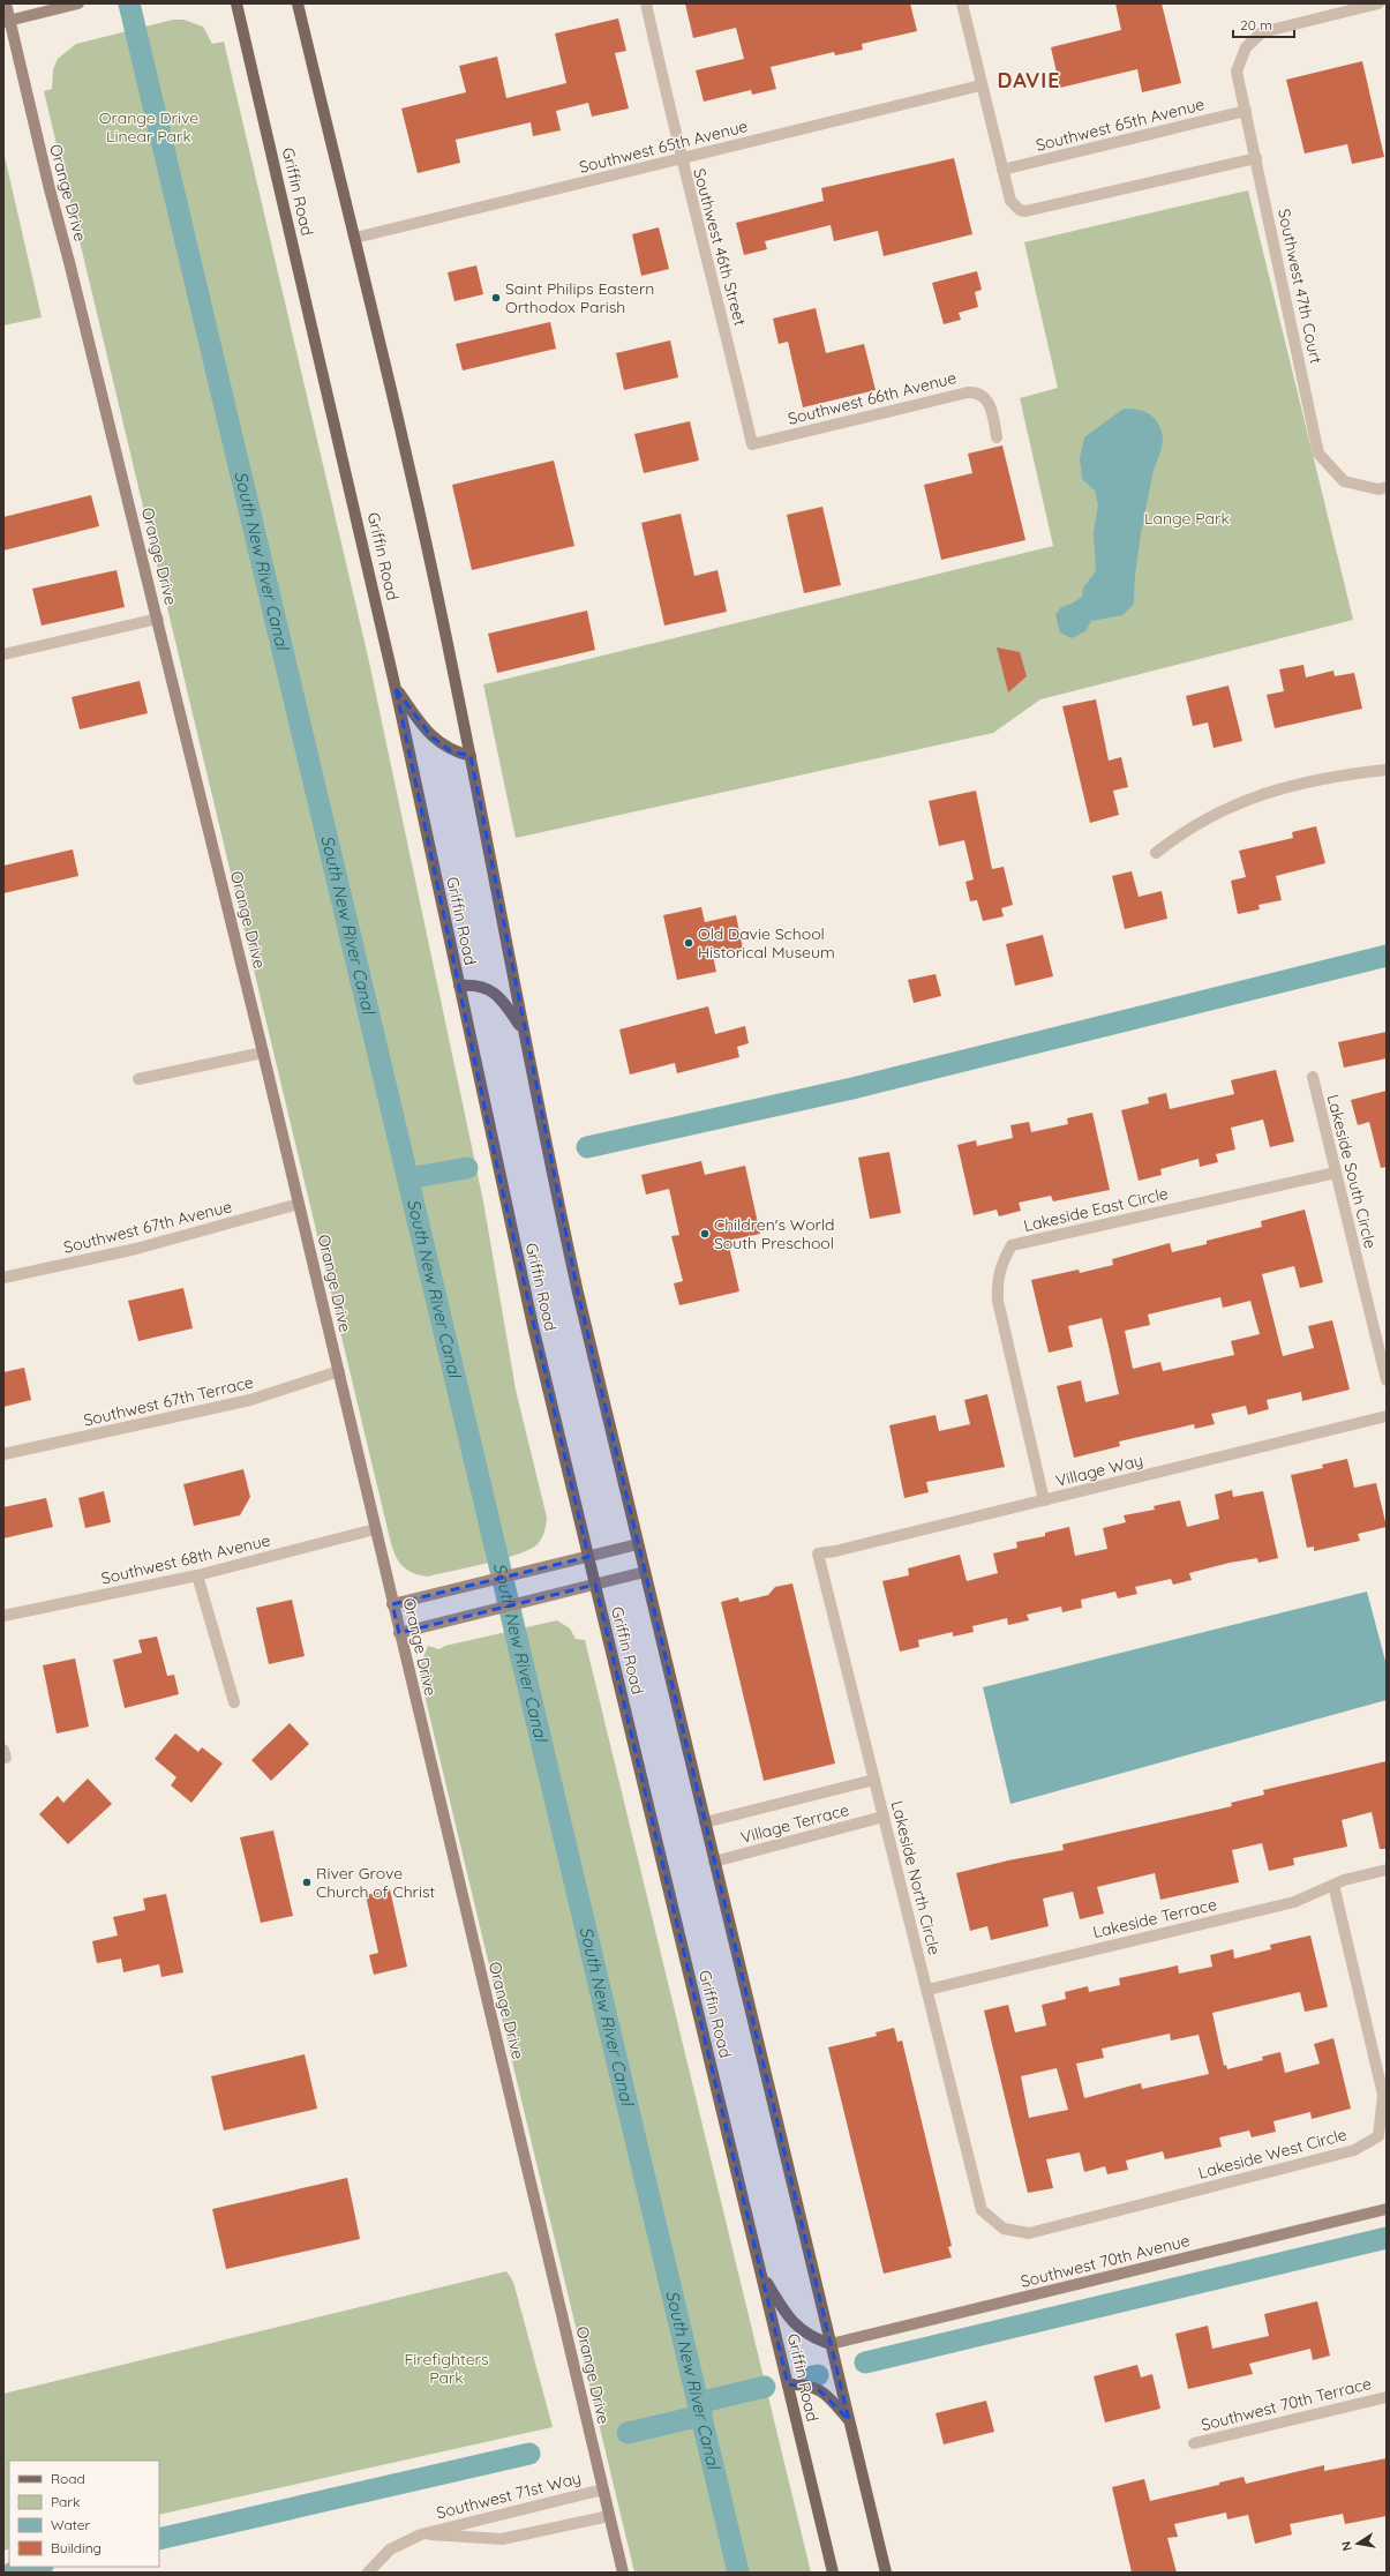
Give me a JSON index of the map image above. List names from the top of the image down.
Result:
{
  "streets": {
    "main road": ["Griffin Road"],
    "street": [
      "Southwest 65th Avenue",
      "Orange Drive",
      "Southwest 46th Street",
      "Southwest 47th Court",
      "Southwest 66th Avenue",
      "Lakeside South Circle",
      "Lakeside East Circle",
      "Southwest 67th Avenue",
      "Southwest 67th Terrace",
      "Village Way",
      "Southwest 68th Avenue",
      "Village Terrace",
      "Lakeside North Circle",
      "Lakeside Terrace",
      "Lakeside West Circle",
      "Southwest 70th Avenue",
      "Southwest 70th Terrace",
      "Southwest 71st Way"
    ]
  },
  "crossings": [
    ["Southwest 65th Avenue", "Griffin Road"],
    ["Southwest 65th Avenue", "Southwest 46th Street"],
    ["Southwest 65th Avenue", "Southwest 47th Court"],
    ["Griffin Road", "Village Terrace"],
    ["Griffin Road", "Southwest 70th Avenue"],
    ["Orange Drive", "Southwest 67th Avenue"],
    ["Orange Drive", "Southwest 67th Terrace"],
    ["Orange Drive", "Southwest 68th Avenue"],
    ["Orange Drive", "Southwest 71st Way"],
    ["Southwest 46th Street", "Southwest 66th Avenue"],
    ["Lakeside South Circle", "Lakeside East Circle"],
    ["Lakeside East Circle", "Village Way"],
    ["Village Way", "Lakeside North Circle"],
    ["Village Terrace", "Lakeside North Circle"],
    ["Lakeside North Circle", "Lakeside Terrace"],
    ["Lakeside North Circle", "Lakeside West Circle"],
    ["Lakeside Terrace", "Lakeside West Circle"]
  ],
  "districts": ["DAVIE"],
  "water": ["South New River Canal"],
  "parks": ["Orange Drive Linear Park", "Lange Park", "Firefighters Park"],
  "places": [
    "Saint Philips Eastern Orthodox Parish",
    "Old Davie School Historical Museum",
    "Children's World South Preschool",
    "River Grove Church of Christ"
  ],
  "legend": [
    "Road",
    "Park",
    "Water",
    "Building"
  ],
  "scale_bar": "20 m",
  "north": "left"
}
